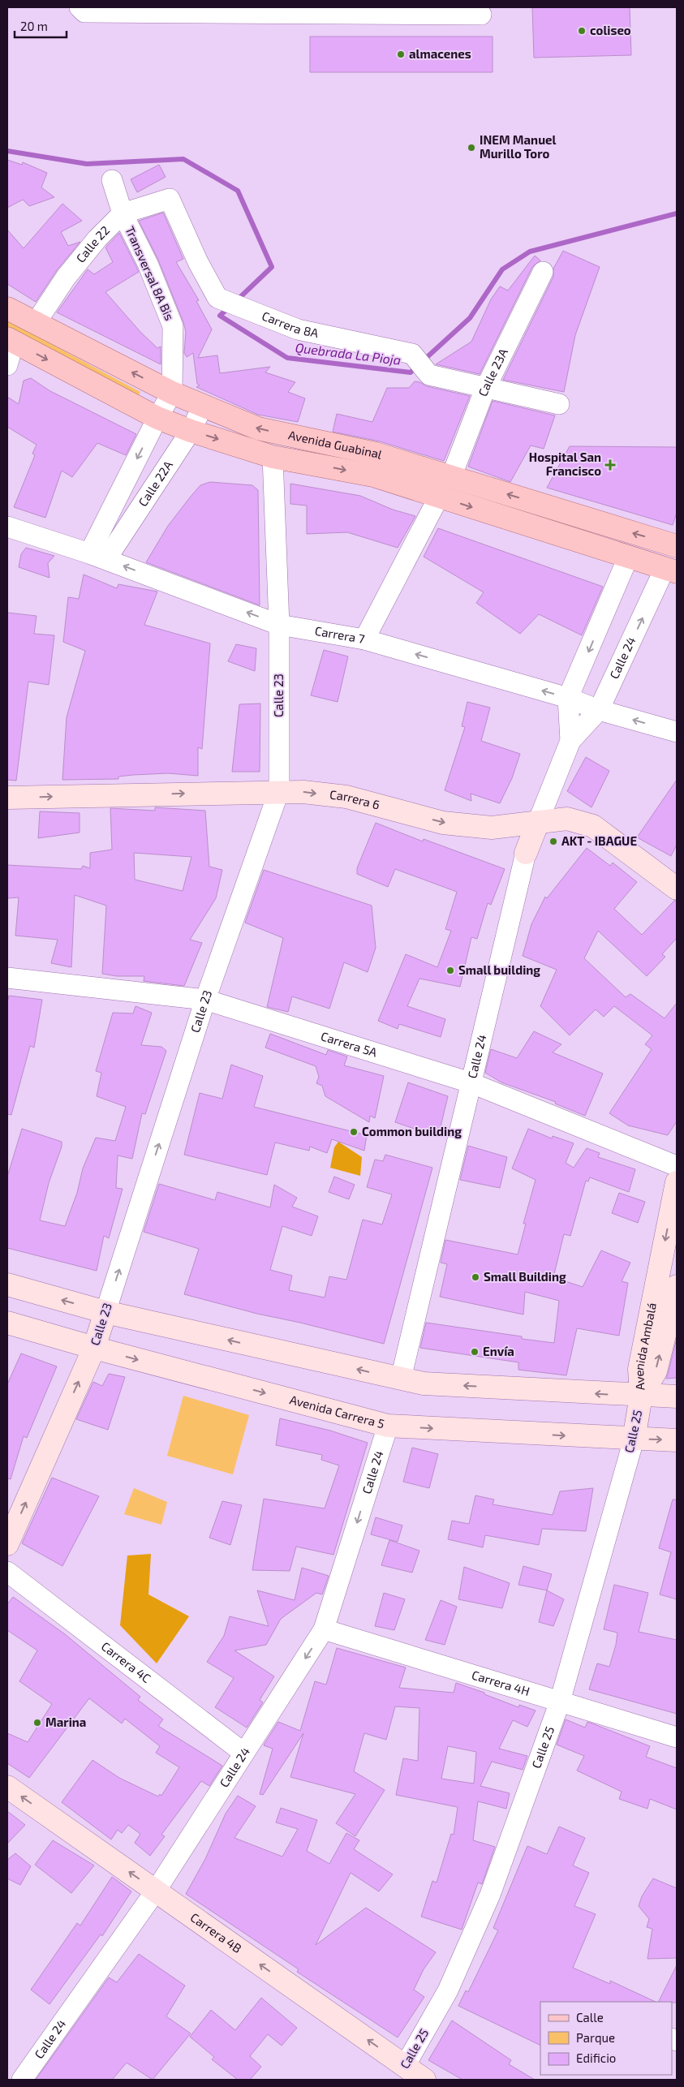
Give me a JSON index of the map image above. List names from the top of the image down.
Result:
{
  "streets": {
    "main road": [
      "Avenida Guabinal",
      "Calle 24",
      "Calle 23",
      "Carrera 6",
      "Avenida Ambalá",
      "Avenida Carrera 5",
      "Calle 25",
      "Carrera 4B"
    ],
    "street": [
      "Calle 22",
      "Transversal 8A Bis",
      "Carrera 8A",
      "Calle 23A",
      "Calle 22A",
      "Carrera 7",
      "Carrera 5A",
      "Carrera 4C",
      "Carrera 4H"
    ]
  },
  "crossings": [
    ["Calle 22", "Transversal 8A Bis"],
    ["Calle 22", "Carrera 8A"],
    ["Calle 22", "Avenida Guabinal"],
    ["Transversal 8A Bis", "Avenida Guabinal"],
    ["Transversal 8A Bis", "Calle 22A"],
    ["Carrera 8A", "Calle 23A"],
    ["Calle 23A", "Avenida Guabinal"],
    ["Avenida Guabinal", "Calle 22A"],
    ["Avenida Guabinal", "Calle 24"],
    ["Avenida Guabinal", "Calle 23"],
    ["Calle 22A", "Carrera 7"],
    ["Carrera 7", "Calle 24"],
    ["Carrera 7", "Calle 23"],
    ["Calle 24", "Carrera 6"],
    ["Calle 24", "Carrera 5A"],
    ["Calle 24", "Avenida Carrera 5"],
    ["Calle 24", "Carrera 4C"],
    ["Calle 24", "Carrera 4H"],
    ["Calle 24", "Carrera 4B"],
    ["Calle 23", "Carrera 6"],
    ["Calle 23", "Carrera 5A"],
    ["Calle 23", "Avenida Carrera 5"],
    ["Avenida Ambalá", "Calle 25"],
    ["Avenida Carrera 5", "Calle 25"],
    ["Calle 25", "Carrera 4H"],
    ["Calle 25", "Carrera 4B"]
  ],
  "one_way": [
    "Carrera 7",
    "Calle 23",
    "Carrera 6",
    "Carrera 4B"
  ],
  "water": ["Quebrada La Pioja"],
  "places": {
    "other": [
      "coliseo",
      "almacenes",
      "INEM Manuel Murillo Toro",
      "AKT - IBAGUE",
      "Small building",
      "Common building",
      "Small Building",
      "Envía",
      "Marina"
    ],
    "health": ["Hospital San Francisco"]
  },
  "legend": ["Calle", "Parque", "Edificio"],
  "scale_bar": "20 m"
}
